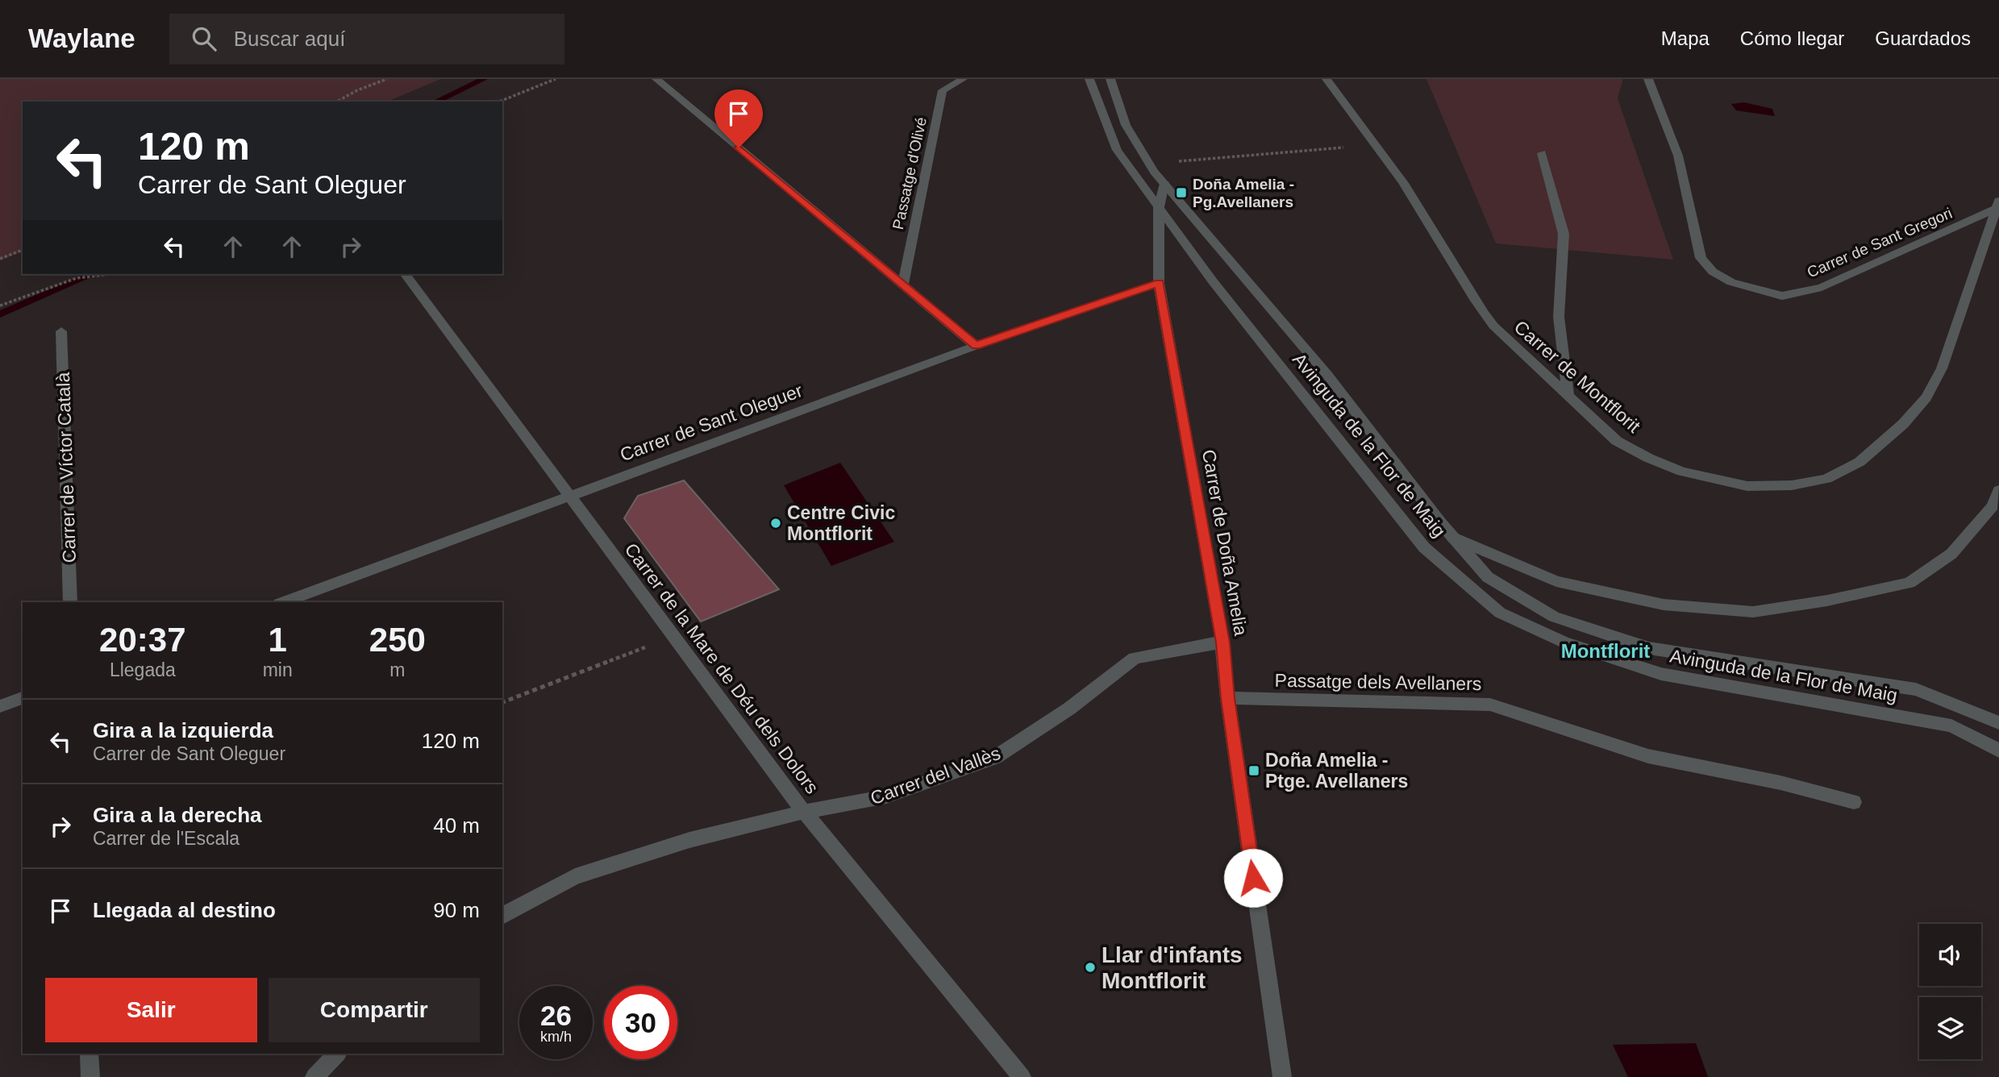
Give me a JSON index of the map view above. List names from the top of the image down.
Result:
{
  "streets": {
    "street": [
      "Passatge d'Olivé",
      "Carrer de Sant Gregori",
      "Carrer de Montflorit",
      "Carrer de Sant Oleguer",
      "Avinguda de la Flor de Maig",
      "Carrer de Víctor Català",
      "Carrer de Doña Amelia",
      "Carrer de la Mare de Déu dels Dolors",
      "Passatge dels Avellaners",
      "Carrer del Vallès"
    ]
  },
  "crossings": [
    ["Carrer de Sant Gregori", "Carrer de Montflorit"],
    ["Carrer de Sant Oleguer", "Carrer de Doña Amelia"],
    ["Carrer de Sant Oleguer", "Carrer de la Mare de Déu dels Dolors"],
    ["Avinguda de la Flor de Maig", "Carrer de Doña Amelia"],
    ["Carrer de Doña Amelia", "Passatge dels Avellaners"],
    ["Carrer de Doña Amelia", "Carrer del Vallès"],
    ["Carrer de la Mare de Déu dels Dolors", "Carrer del Vallès"]
  ],
  "districts": ["Montflorit"],
  "places": {
    "transit": ["Doña Amelia - Pg.Avellaners", "Doña Amelia - Ptge. Avellaners"],
    "other": ["Centre Civic Montflorit", "Llar d'infants Montflorit"]
  },
  "page": {
    "header": "Waylane",
    "search": "Buscar aquí",
    "nav": ["Mapa", "Cómo llegar", "Guardados"],
    "turn": ["120 m", "Carrer de Sant Oleguer"],
    "eta": [
      "20:37",
      "Llegada",
      "1",
      "min",
      "250",
      "m"
    ],
    "list": [
      {
        "name": "Gira a la izquierda",
        "note": "Carrer de Sant Oleguer",
        "value": "120 m"
      },
      {
        "name": "Gira a la derecha",
        "note": "Carrer de l'Escala",
        "value": "40 m"
      },
      {
        "name": "Llegada al destino",
        "value": "90 m"
      }
    ],
    "buttons": ["Salir", "Compartir"],
    "speed": "26 km/h",
    "limit": "30"
  }
}
